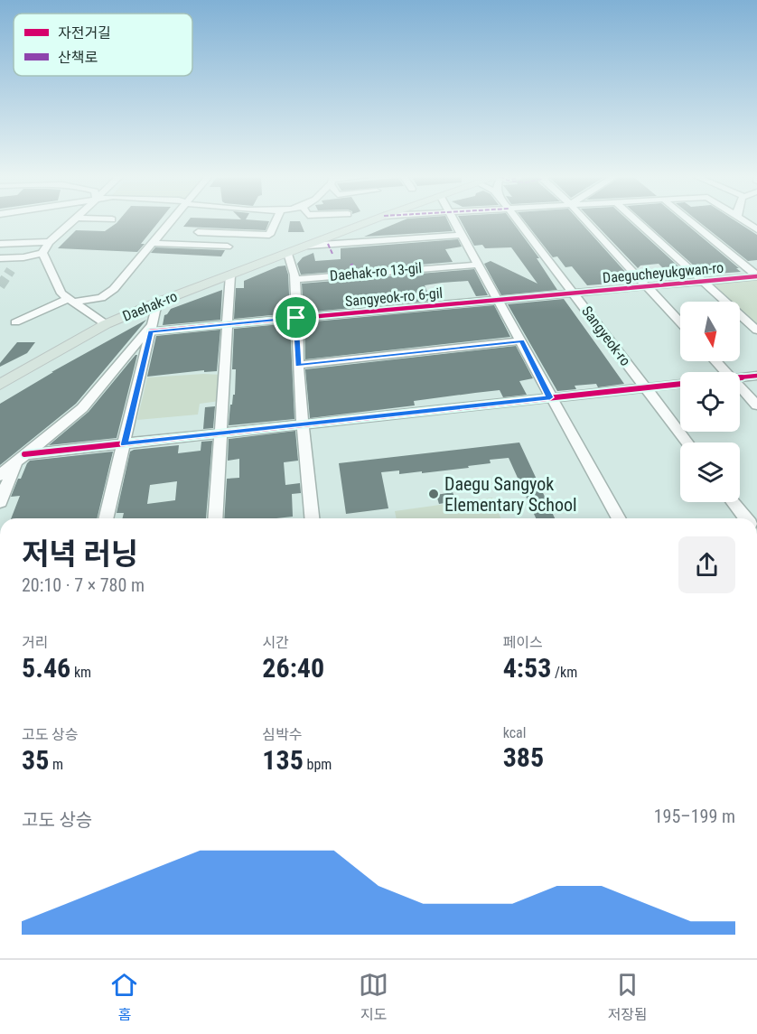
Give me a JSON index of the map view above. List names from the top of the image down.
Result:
{
  "streets": {
    "main road": ["Daehak-ro"],
    "street": [
      "Daehak-ro 13-gil",
      "Daegucheyukgwan-ro",
      "Sangyeok-ro 6-gil",
      "Sangyeok-ro"
    ]
  },
  "crossings": [
    ["Daegucheyukgwan-ro", "Sangyeok-ro 6-gil"],
    ["Daegucheyukgwan-ro", "Sangyeok-ro"],
    ["Sangyeok-ro 6-gil", "Sangyeok-ro"]
  ],
  "places": ["Daegu Sangyok Elementary School"],
  "legend": ["자전거길", "산책로"],
  "north": "bottom",
  "page": {
    "heading": ["저녁 러닝", "20:10 · 7 × 780 m"],
    "stats": [
      ["거리", "5.46 km"],
      ["시간", "26:40"],
      ["페이스", "4:53 /km"],
      ["고도 상승", "35 m"],
      ["심박수", "135 bpm"],
      ["kcal", "385"]
    ],
    "chart": ["고도 상승", "195–199 m"],
    "tabs": ["홈", "지도", "저장됨"]
  }
}
